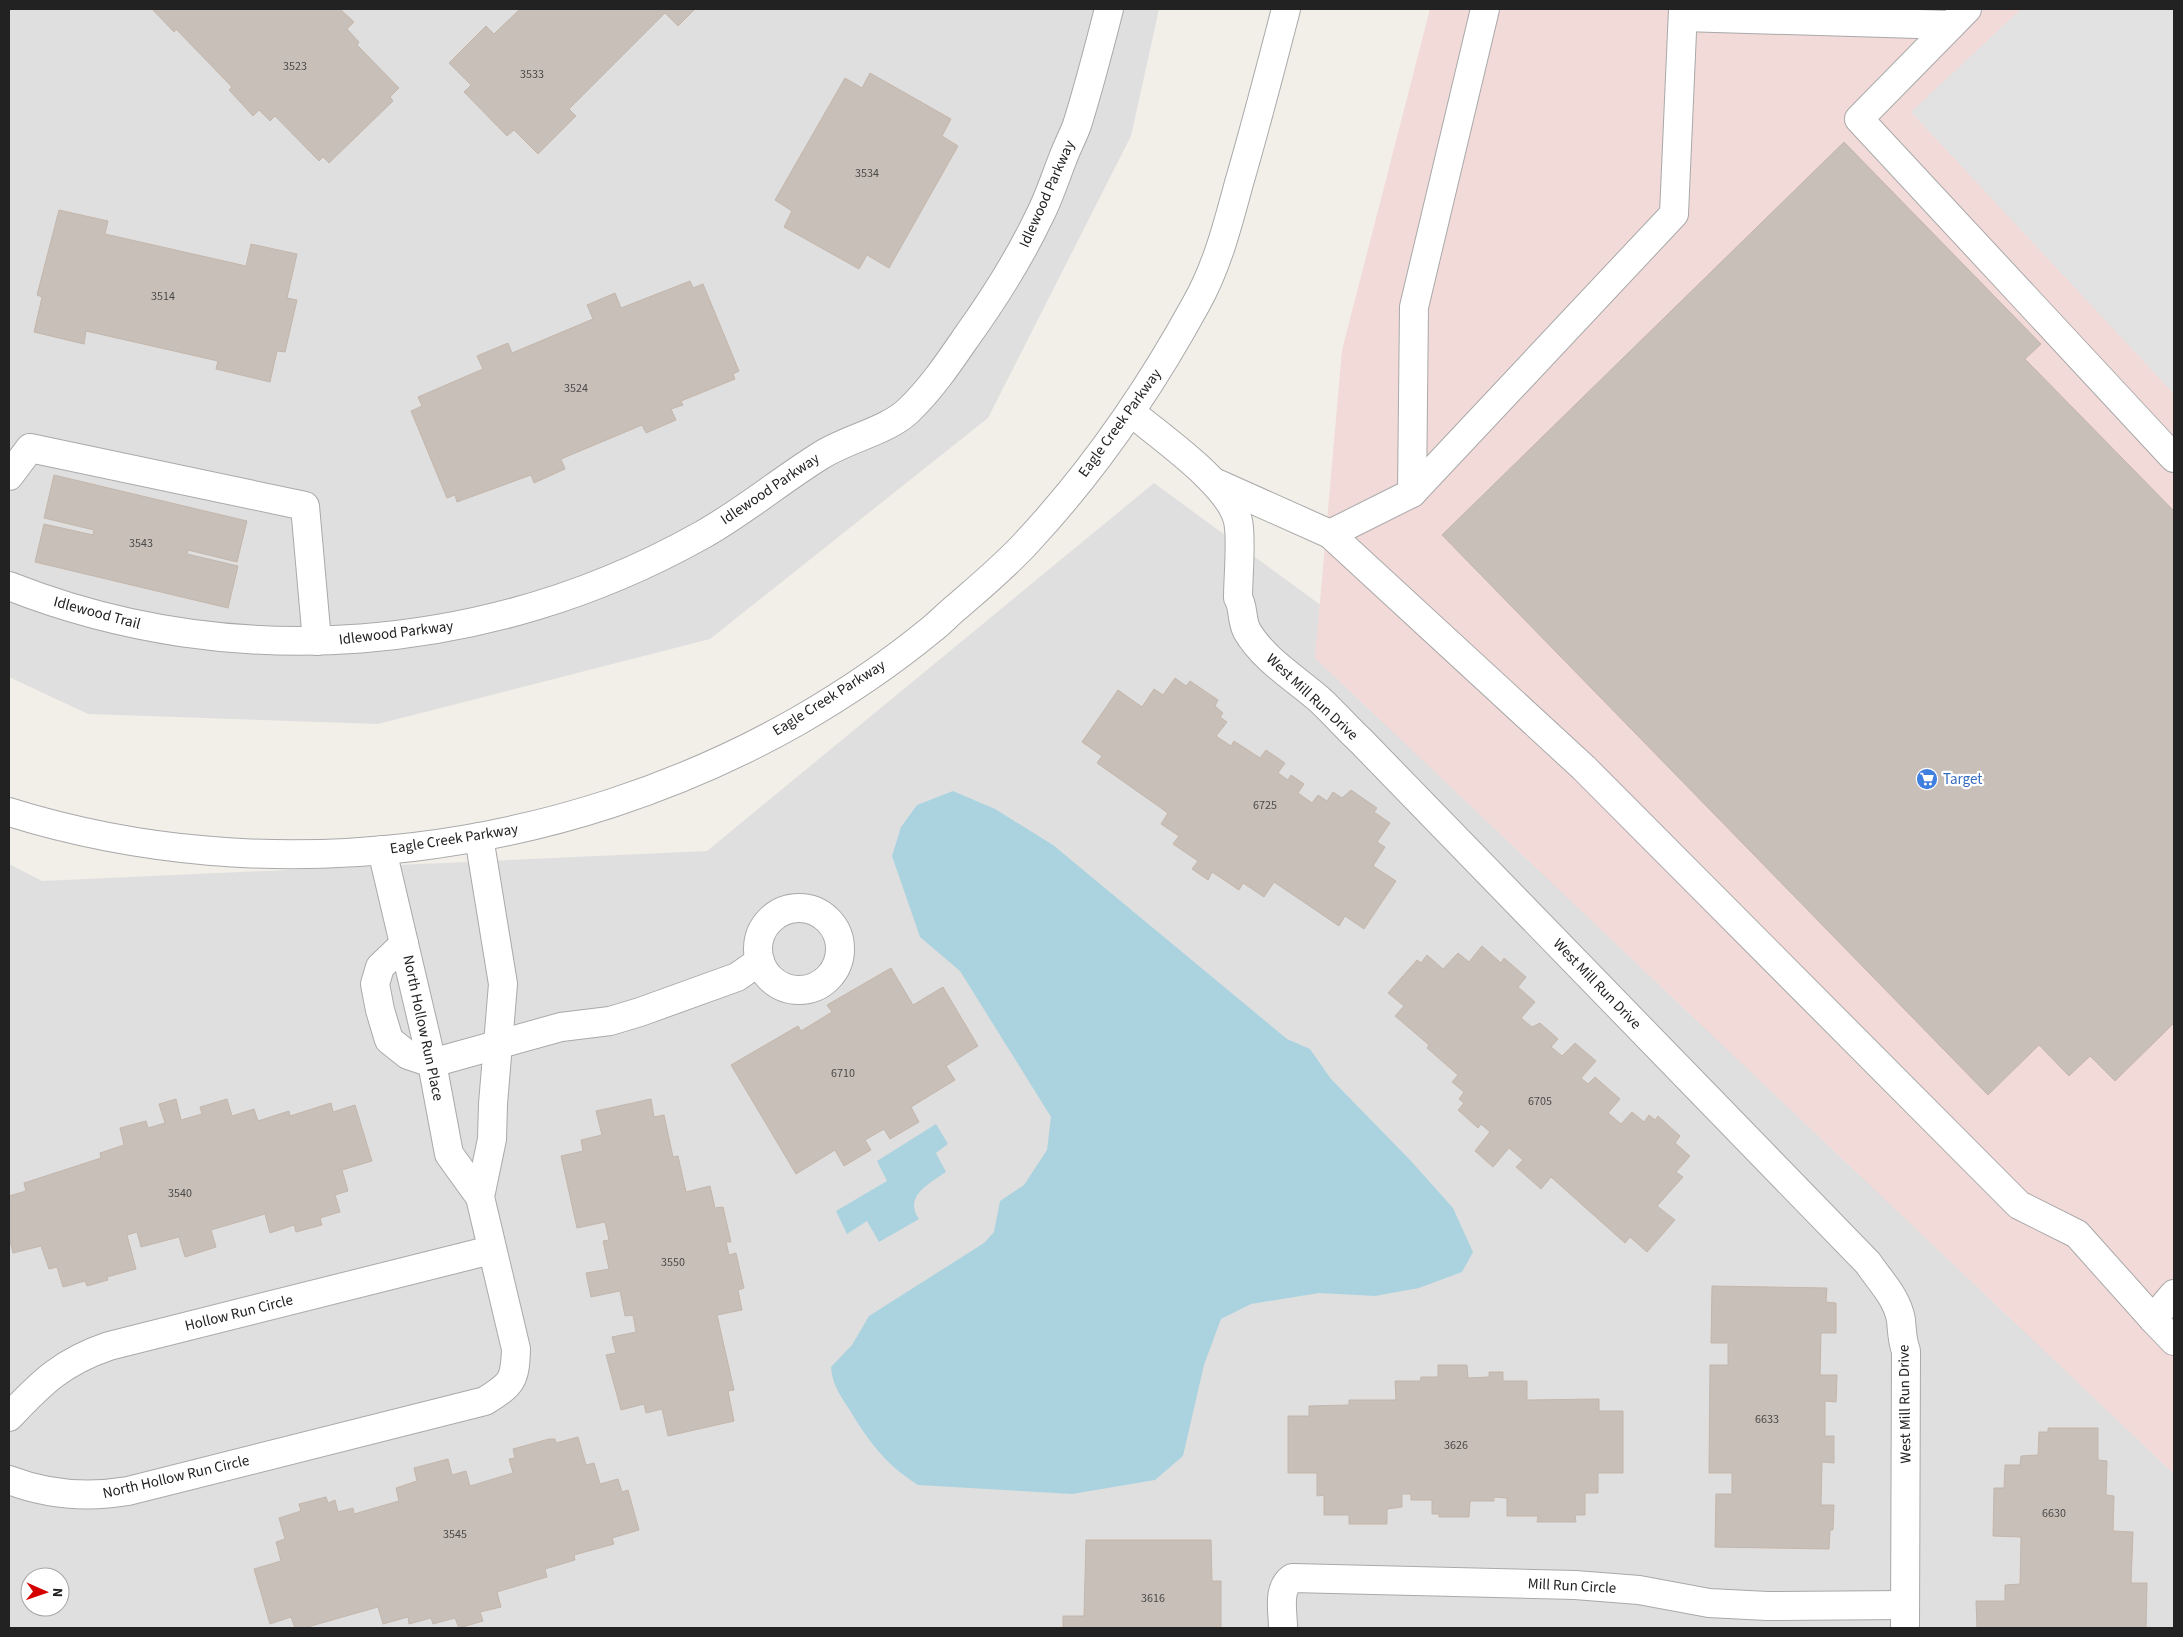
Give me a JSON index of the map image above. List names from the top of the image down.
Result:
{
  "streets": {
    "street": [
      "Idlewood Parkway",
      "Eagle Creek Parkway",
      "Idlewood Trail",
      "West Mill Run Drive",
      "North Hollow Run Place",
      "Hollow Run Circle",
      "North Hollow Run Circle",
      "Mill Run Circle"
    ]
  },
  "crossings": [
    ["Idlewood Parkway", "Idlewood Trail"],
    ["Eagle Creek Parkway", "West Mill Run Drive"],
    ["Eagle Creek Parkway", "North Hollow Run Place"],
    ["West Mill Run Drive", "Mill Run Circle"],
    ["North Hollow Run Place", "Hollow Run Circle"],
    ["North Hollow Run Place", "North Hollow Run Circle"]
  ],
  "places": {
    "supermarket": ["Target"]
  },
  "house_numbers": [
    "3523",
    "3533",
    "3534",
    "3514",
    "3524",
    "3543",
    "6725",
    "6710",
    "6705",
    "3540",
    "3550",
    "6633",
    "3626",
    "6630",
    "3545",
    "3616"
  ],
  "north": "right"
}
